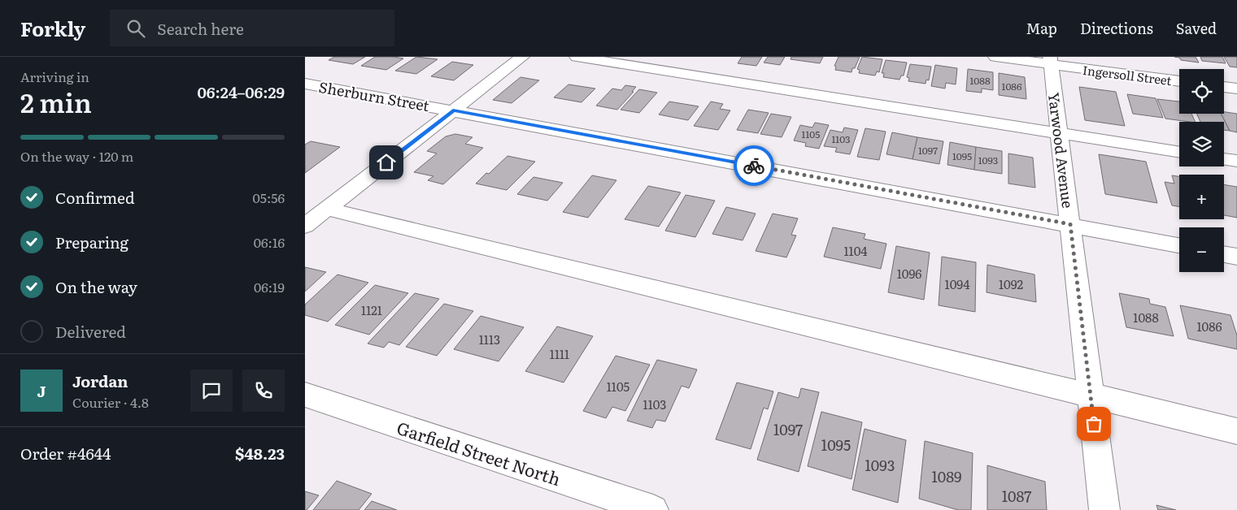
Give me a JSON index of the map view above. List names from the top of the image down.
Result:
{
  "streets": {
    "street": [
      "Ingersoll Street",
      "Sherburn Street",
      "Yarwood Avenue",
      "Garfield Street North"
    ]
  },
  "crossings": [
    ["Ingersoll Street", "Yarwood Avenue"],
    ["Sherburn Street", "Yarwood Avenue"]
  ],
  "house_numbers": [
    "1088",
    "1086",
    "1105",
    "1103",
    "1097",
    "1095",
    "1093",
    "1104",
    "1096",
    "1094",
    "1092",
    "1121",
    "1088",
    "1086",
    "1113",
    "1111",
    "1105",
    "1103",
    "1097",
    "1095",
    "1093",
    "1089",
    "1087"
  ],
  "page": {
    "header": "Forkly",
    "search": "Search here",
    "nav": ["Map", "Directions", "Saved"],
    "heading": ["2 min", "Arriving in", "06:24–06:29"],
    "panel": [
      "Jordan",
      "Courier · 4.8",
      "Order #4644",
      "$48.23"
    ],
    "map_buttons": ["+", "−"],
    "bar": "On the way · 120 m",
    "list": [
      ["Confirmed", "05:56"],
      ["Preparing", "06:16"],
      ["On the way", "06:19"],
      "Delivered"
    ],
    "round": "J"
  }
}
